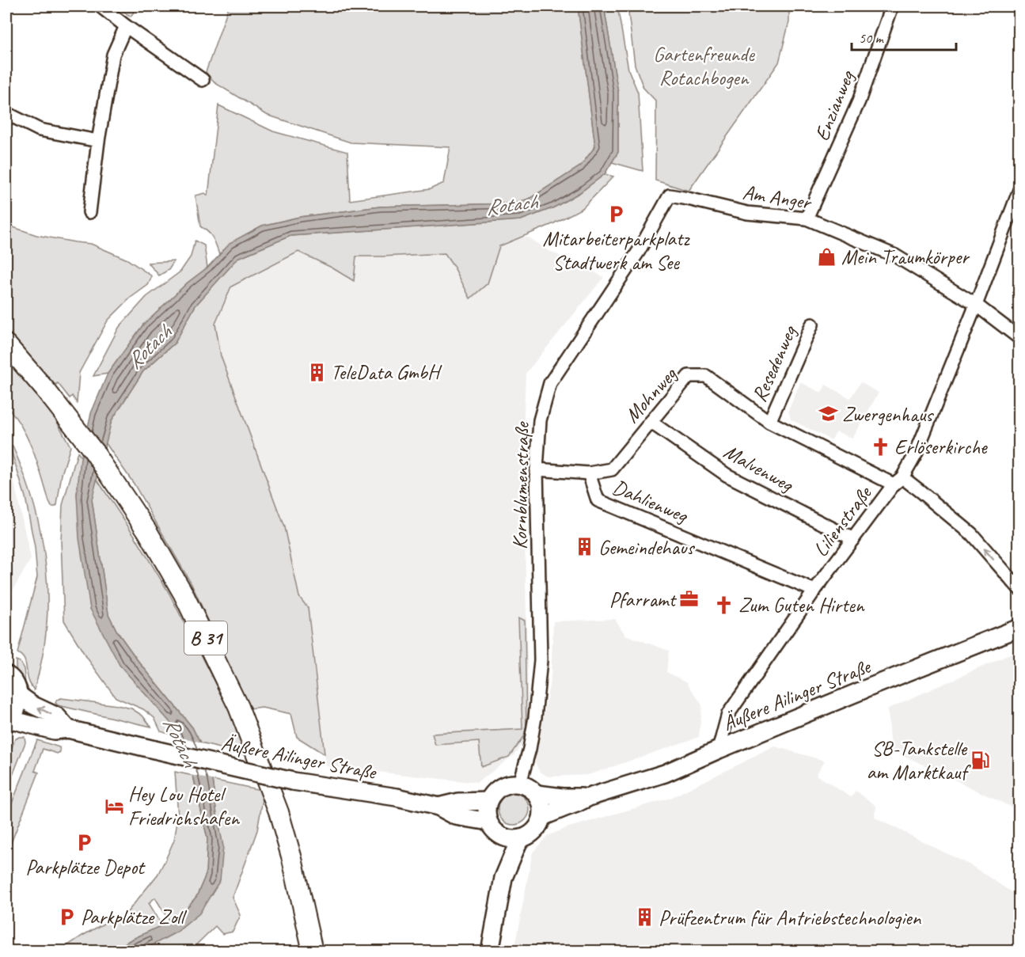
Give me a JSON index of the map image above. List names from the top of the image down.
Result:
{
  "streets": {
    "main road": ["B 31", "Äußere Ailinger Straße"],
    "street": [
      "Enzianweg",
      "Am Anger",
      "Resedenweg",
      "Mohnweg",
      "Malvenweg",
      "Kornblumenstraße",
      "Dahlienweg",
      "Lilienstraße"
    ]
  },
  "crossings": [
    ["Enzianweg", "Am Anger"],
    ["Am Anger", "Kornblumenstraße"],
    ["Am Anger", "Lilienstraße"],
    ["Resedenweg", "Mohnweg"],
    ["Resedenweg", "Lilienstraße"],
    ["Mohnweg", "Malvenweg"],
    ["Mohnweg", "Dahlienweg"],
    ["Malvenweg", "Lilienstraße"],
    ["Kornblumenstraße", "Dahlienweg"],
    ["Kornblumenstraße", "Äußere Ailinger Straße"],
    ["Dahlienweg", "Lilienstraße"],
    ["Lilienstraße", "Äußere Ailinger Straße"]
  ],
  "one_way": ["Resedenweg"],
  "water": ["Rotach"],
  "parks": ["Gartenfreunde Rotachbogen"],
  "places": {
    "parking": ["Mitarbeiterparkplatz Stadtwerk am See", "Parkplätze Depot", "Parkplätze Zoll"],
    "shop": ["Mein Traumkörper"],
    "building": ["TeleData GmbH", "Gemeindehaus", "Prüfzentrum für Antriebstechnologien"],
    "school or university": ["Zwergenhaus"],
    "church": ["Erlöserkirche", "Zum Guten Hirten"],
    "office": ["Pfarramt"],
    "fuel station": ["SB-Tankstelle am Marktkauf"],
    "hotel": ["Hey Lou Hotel Friedrichshafen"]
  },
  "scale_bar": "50 m"
}
